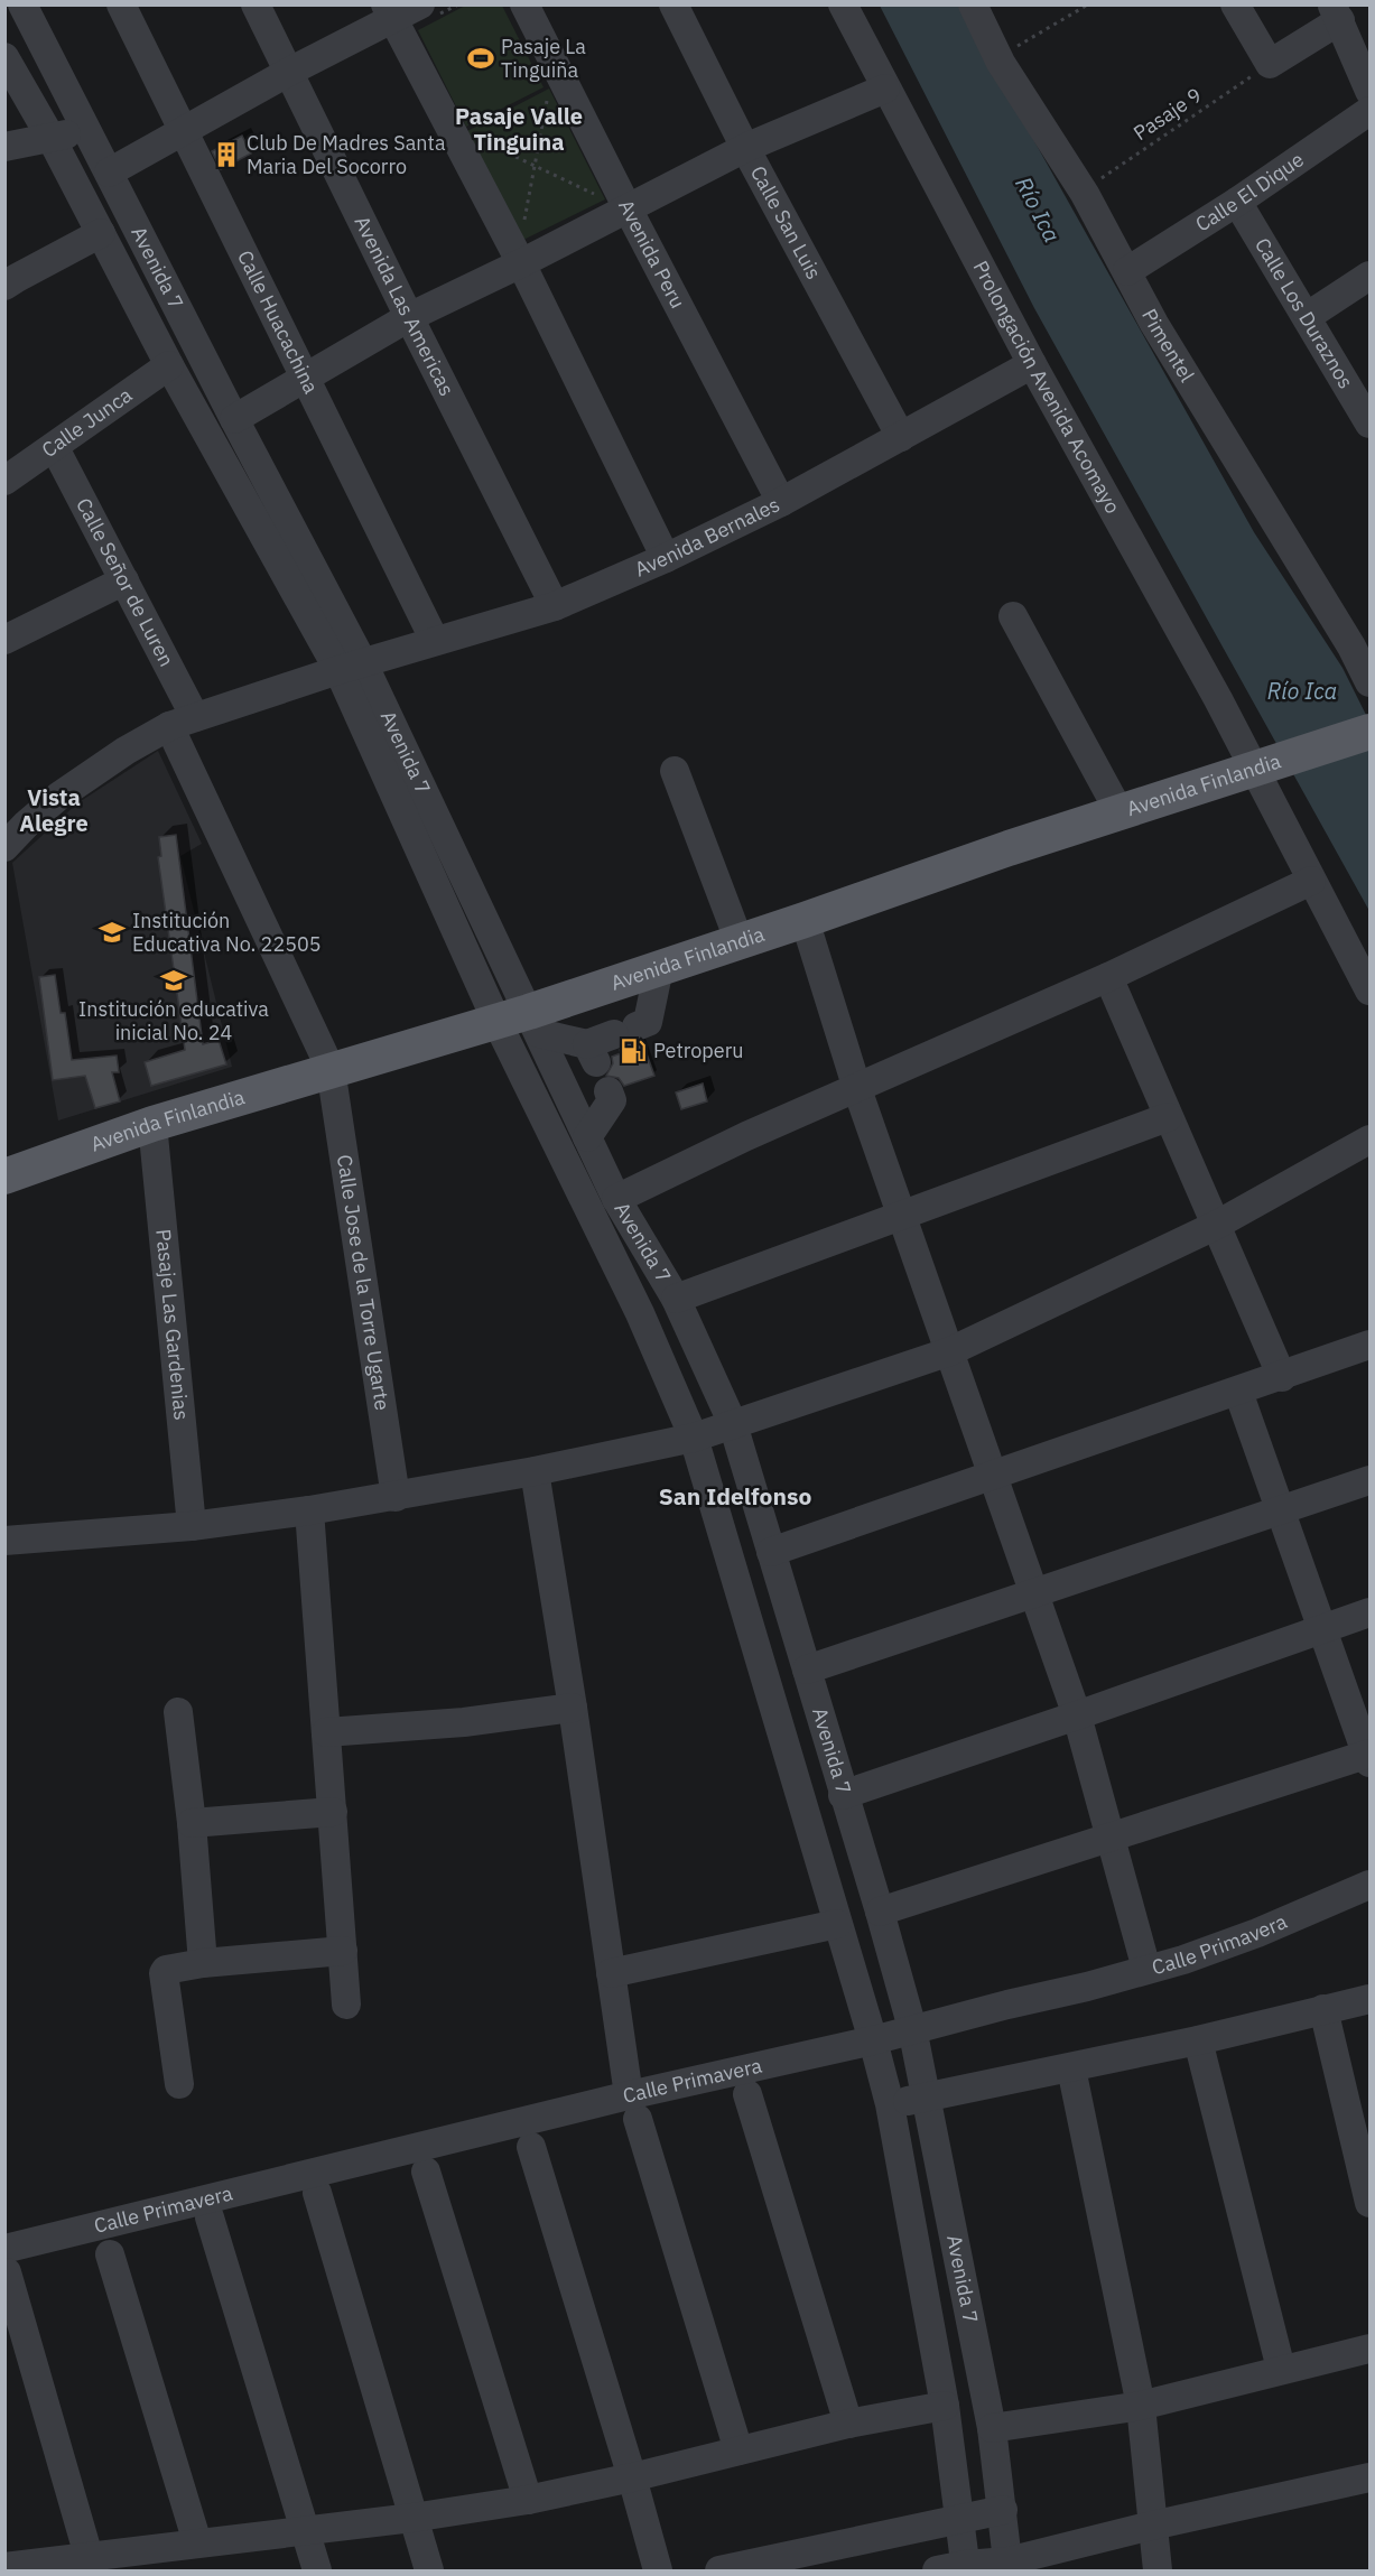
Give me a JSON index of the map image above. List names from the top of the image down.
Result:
{
  "streets": {
    "main road": ["Avenida Finlandia"],
    "street": [
      "Calle El Dique",
      "Calle San Luis",
      "Avenida Peru",
      "Avenida 7",
      "Avenida Las Americas",
      "Calle Los Duraznos",
      "Calle Huacachina",
      "Pimentel",
      "Prolongación Avenida Acomayo",
      "Calle Junca",
      "Avenida Bernales",
      "Calle Señor de Luren",
      "Calle Jose de la Torre Ugarte",
      "Pasaje Las Gardenias",
      "Calle Primavera"
    ],
    "path": ["Pasaje 9"]
  },
  "crossings": [
    ["Pasaje 9", "Pimentel"],
    ["Calle El Dique", "Calle Los Duraznos"],
    ["Calle El Dique", "Pimentel"],
    ["Calle San Luis", "Avenida Bernales"],
    ["Avenida Peru", "Avenida Bernales"],
    ["Avenida 7", "Calle Junca"],
    ["Avenida 7", "Avenida Bernales"],
    ["Avenida 7", "Avenida Finlandia"],
    ["Avenida 7", "Calle Primavera"],
    ["Avenida Las Americas", "Avenida Bernales"],
    ["Calle Huacachina", "Avenida Bernales"],
    ["Prolongación Avenida Acomayo", "Avenida Bernales"],
    ["Prolongación Avenida Acomayo", "Avenida Finlandia"],
    ["Calle Junca", "Calle Señor de Luren"],
    ["Avenida Bernales", "Calle Señor de Luren"],
    ["Calle Señor de Luren", "Avenida Finlandia"],
    ["Calle Señor de Luren", "Calle Jose de la Torre Ugarte"],
    ["Avenida Finlandia", "Calle Jose de la Torre Ugarte"],
    ["Avenida Finlandia", "Pasaje Las Gardenias"]
  ],
  "districts": ["Pasaje Valle Tinguina", "Vista Alegre", "San Idelfonso"],
  "water": ["Río Ica"],
  "places": {
    "sports": ["Pasaje La Tinguiña"],
    "building": ["Club De Madres Santa Maria Del Socorro"],
    "school or university": ["Institución Educativa No. 22505", "Institución educativa inicial No. 24"],
    "fuel station": ["Petroperu"]
  }
}
